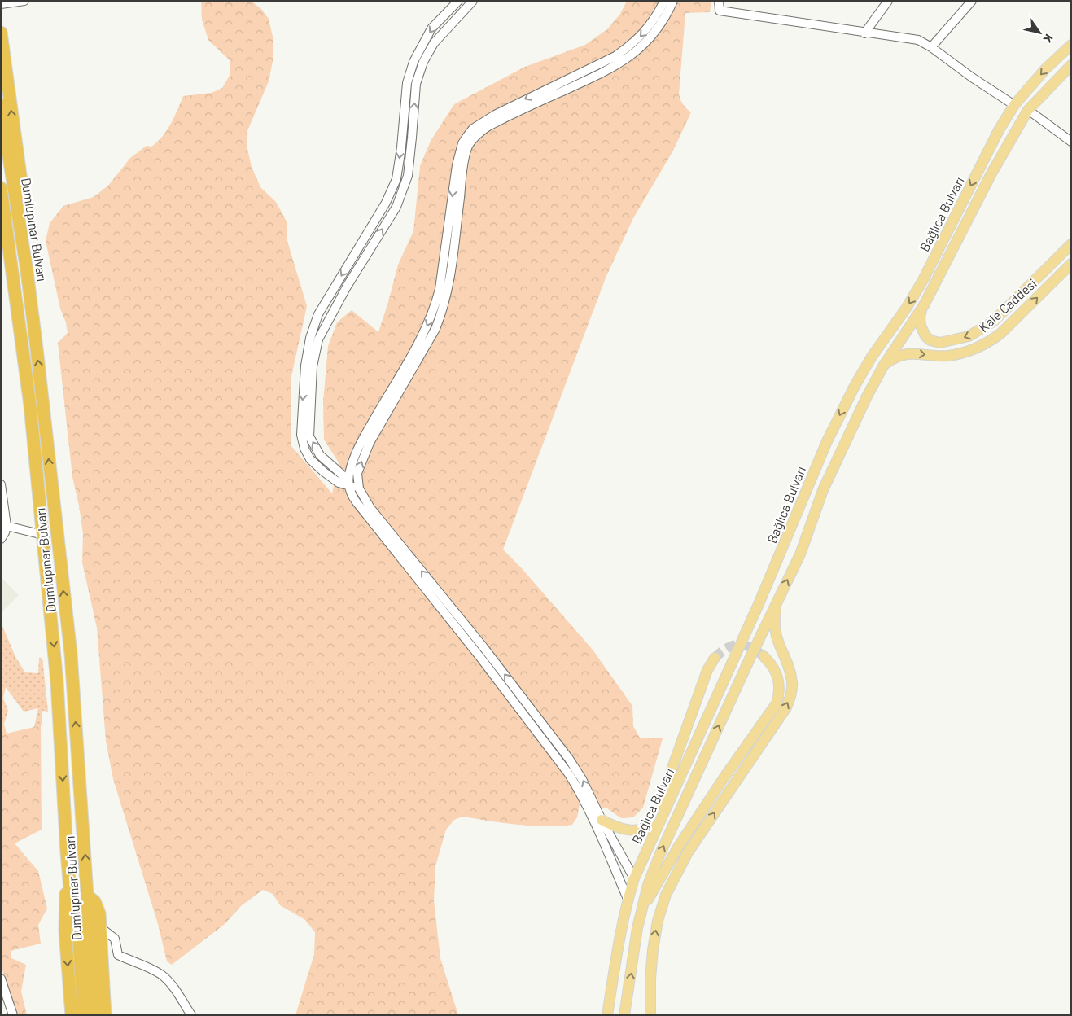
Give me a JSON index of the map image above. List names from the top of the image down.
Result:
{
  "streets": {
    "highway": ["Dumlupınar Bulvarı"],
    "main road": ["Bağlıca Bulvarı", "Kale Caddesi"]
  },
  "crossings": [
    ["Bağlıca Bulvarı", "Kale Caddesi"]
  ],
  "north": "bottom right"
}
